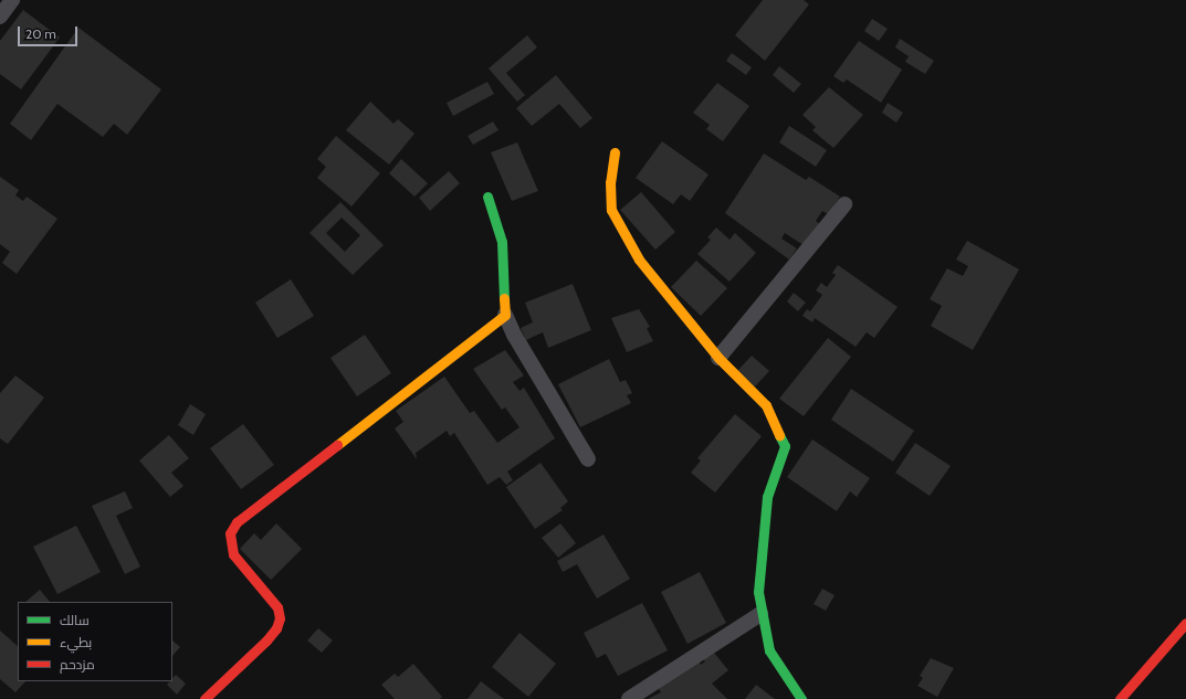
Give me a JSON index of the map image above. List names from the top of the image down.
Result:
{
  "legend": ["سالك", "بطيء", "مزدحم"],
  "scale_bar": "20 m"
}
